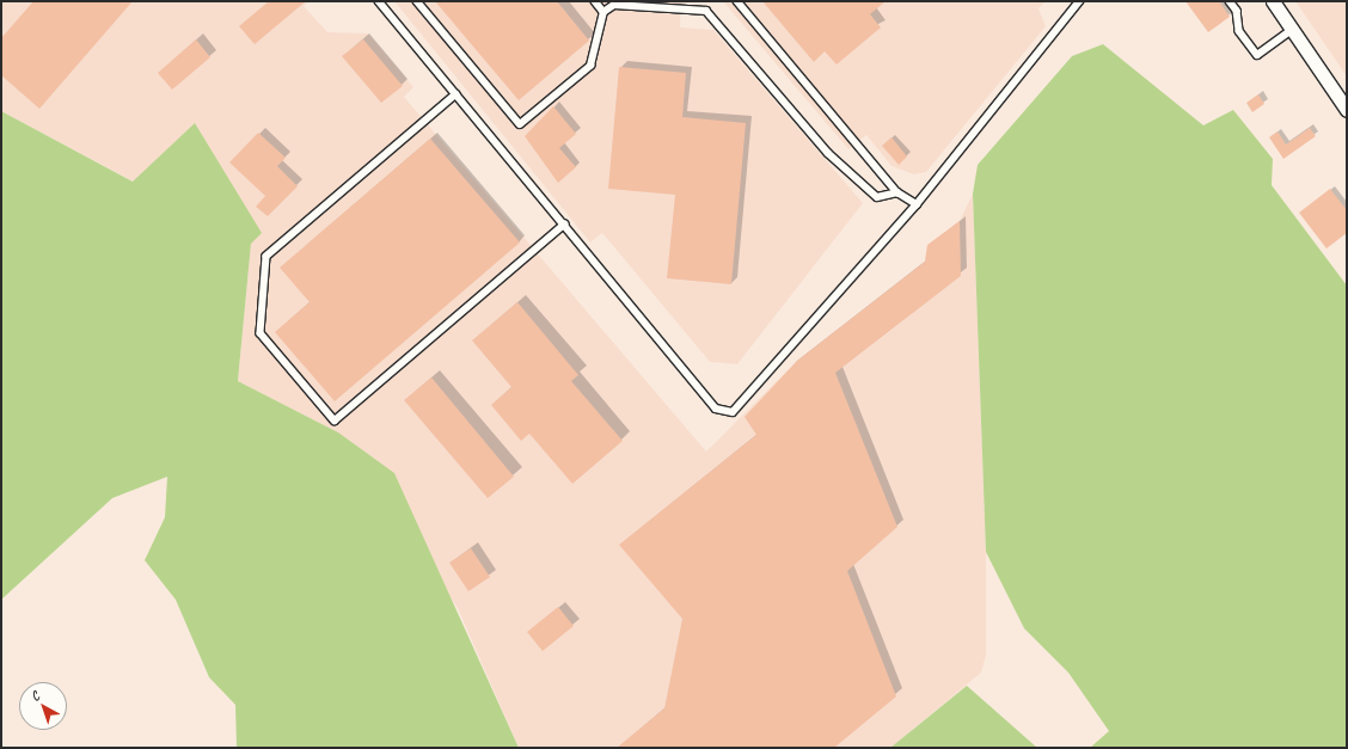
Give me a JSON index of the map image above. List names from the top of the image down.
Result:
{
  "north": "top left"
}
